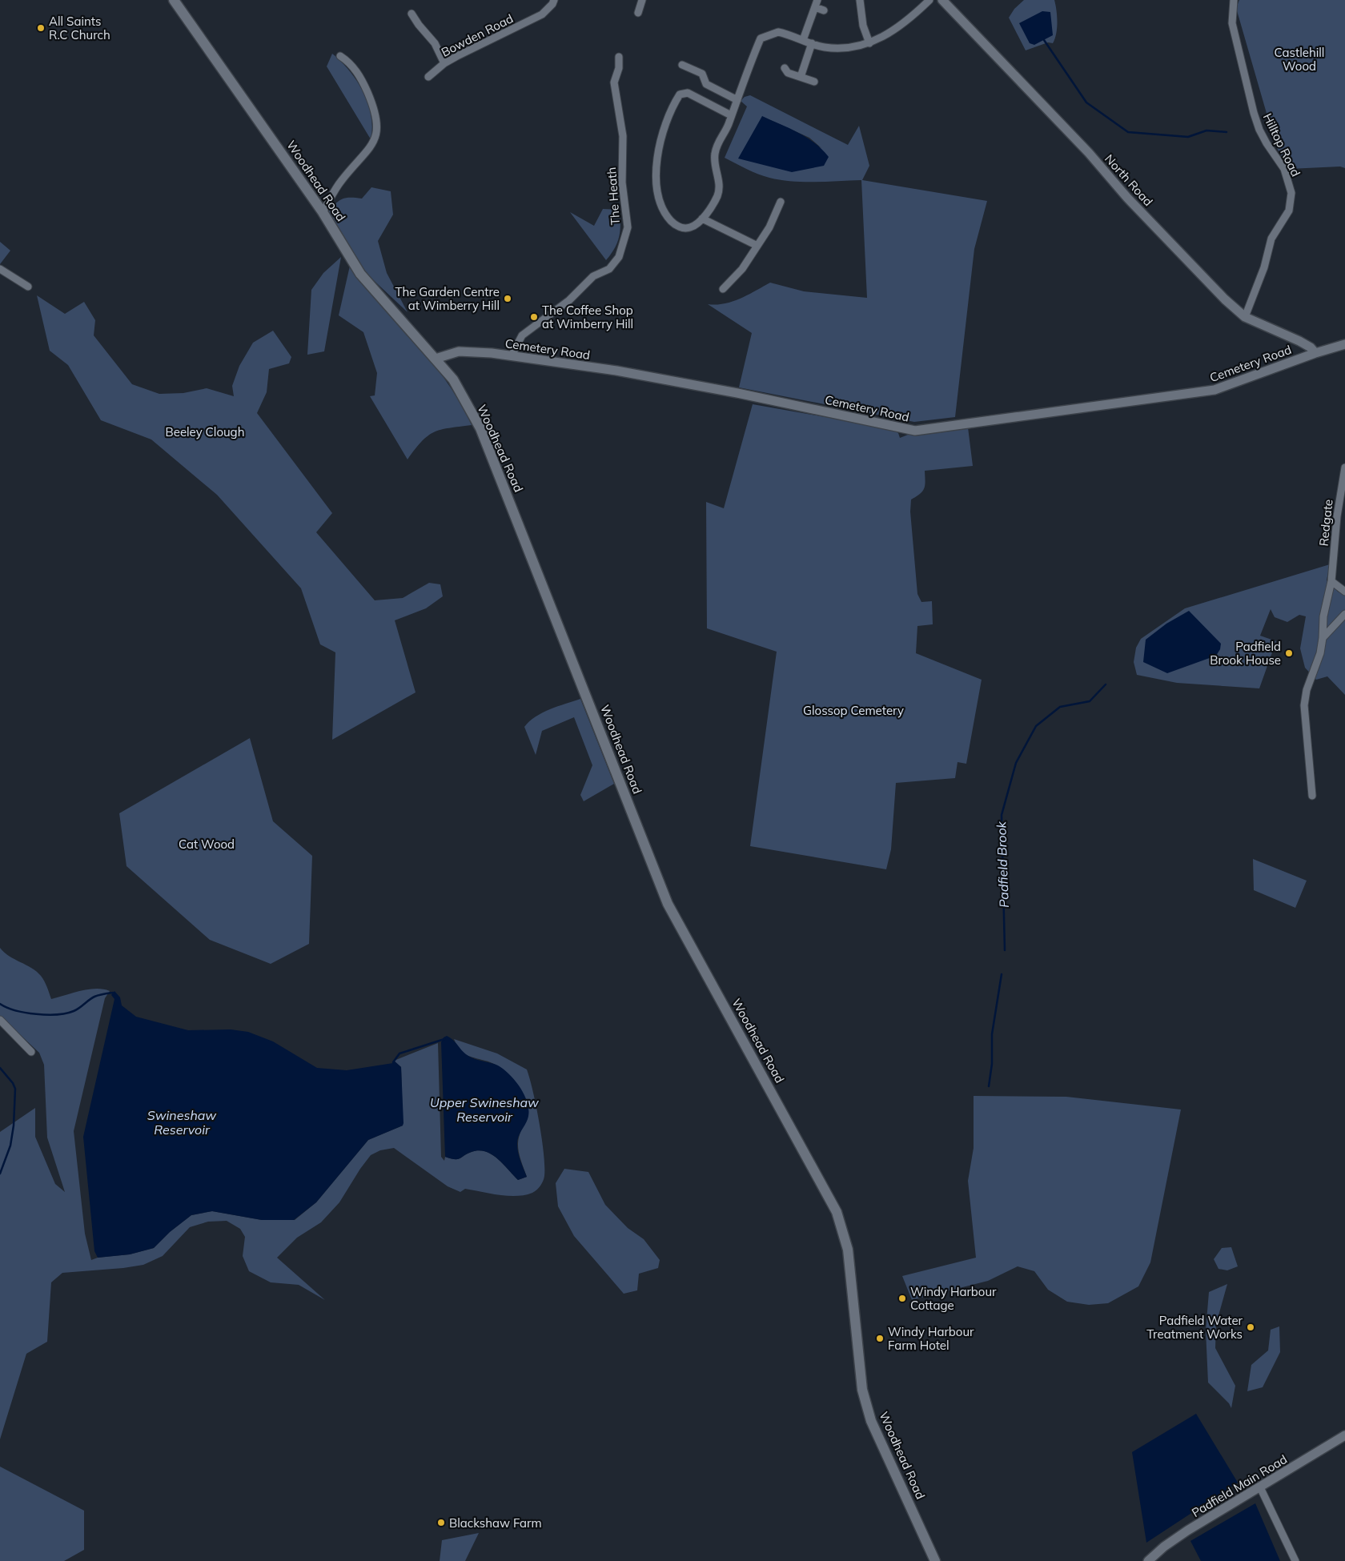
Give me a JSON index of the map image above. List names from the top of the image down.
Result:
{
  "streets": {
    "main road": ["Woodhead Road"],
    "street": [
      "Bowden Road",
      "Hilltop Road",
      "North Road",
      "The Heath",
      "Cemetery Road",
      "Redgate",
      "Padfield Main Road"
    ]
  },
  "crossings": [
    ["Hilltop Road", "North Road"],
    ["North Road", "Cemetery Road"],
    ["Woodhead Road", "Cemetery Road"],
    ["The Heath", "Cemetery Road"]
  ],
  "water": ["Padfield Brook", "Upper Swineshaw Reservoir", "Swineshaw Reservoir"],
  "parks": [
    "Castlehill Wood",
    "Beeley Clough",
    "Glossop Cemetery",
    "Cat Wood"
  ],
  "places": [
    "All Saints R.C Church",
    "The Garden Centre at Wimberry Hill",
    "The Coffee Shop at Wimberry Hill",
    "Padfield Brook House",
    "Windy Harbour Cottage",
    "Padfield Water Treatment Works",
    "Windy Harbour Farm Hotel",
    "Blackshaw Farm"
  ]
}
